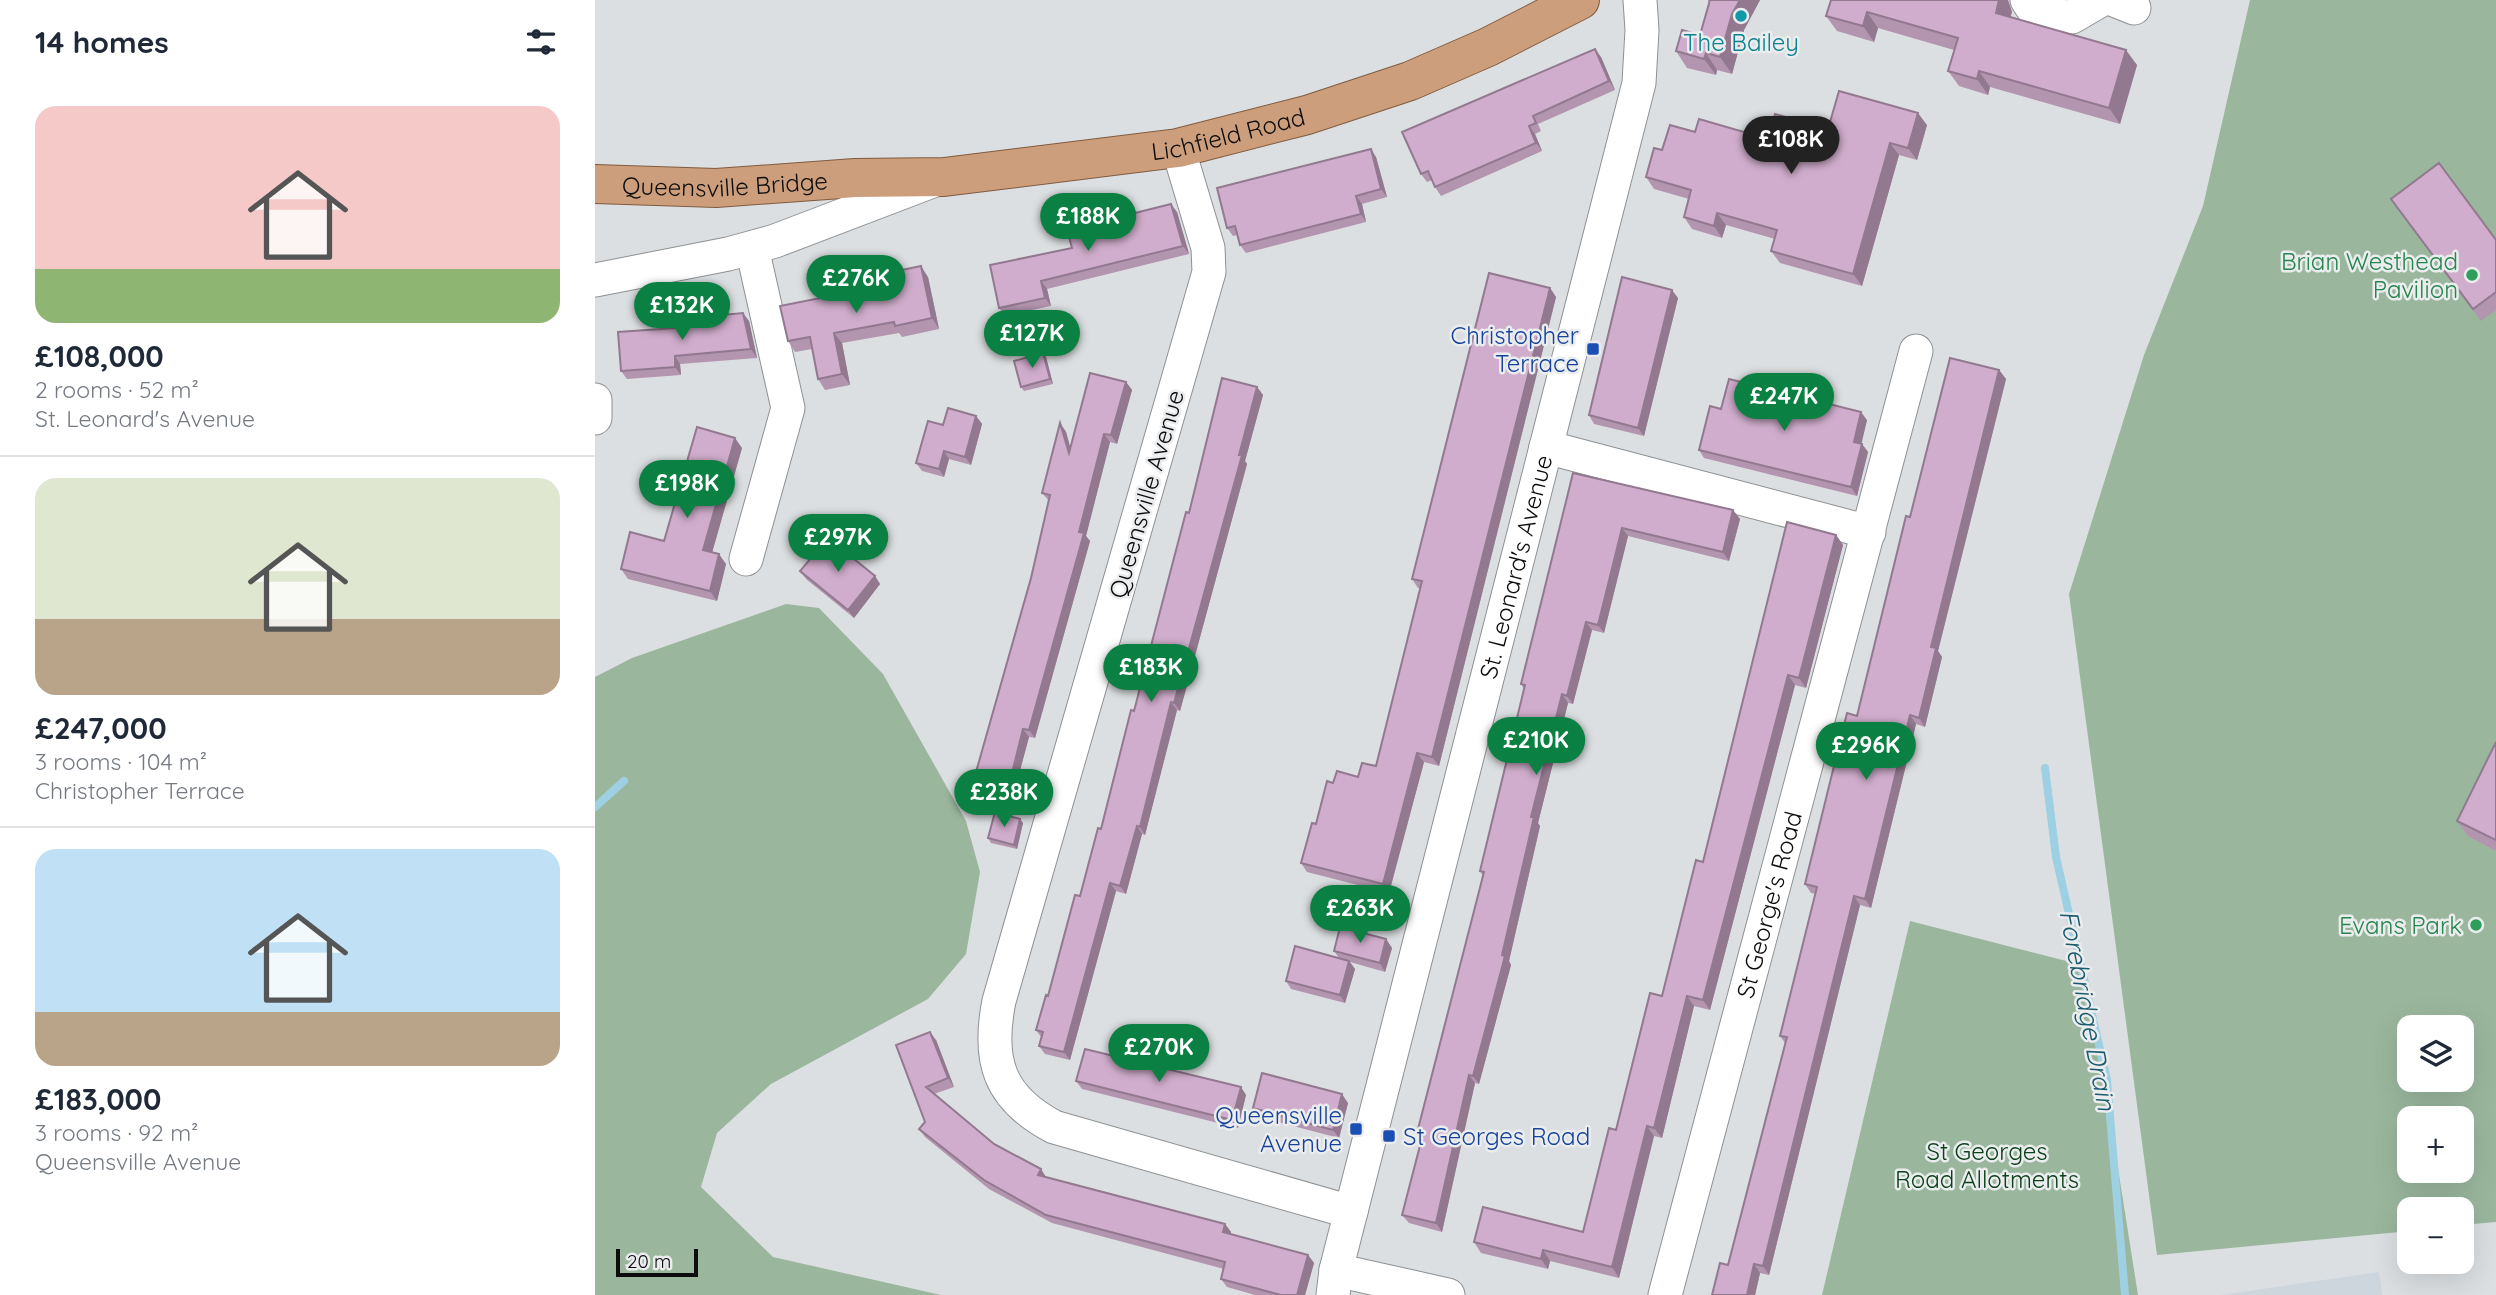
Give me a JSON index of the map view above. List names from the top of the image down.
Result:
{
  "streets": {
    "highway": ["Lichfield Road", "Queensville Bridge"],
    "street": ["Queensville Avenue", "St. Leonard's Avenue", "St George's Road"]
  },
  "crossings": [
    ["Lichfield Road", "Queensville Bridge"],
    ["Lichfield Road", "Queensville Avenue"],
    ["Queensville Avenue", "St. Leonard's Avenue"]
  ],
  "water": ["Forebridge Drain"],
  "parks": ["St Georges Road Allotments"],
  "places": {
    "other": ["The Bailey", "Brian Westhead Pavilion", "Evans Park"],
    "transit": ["Christopher Terrace", "Queensville Avenue", "St Georges Road"]
  },
  "scale_bar": "20 m",
  "page": {
    "heading": "14 homes",
    "list": [
      {
        "name": "£108,000",
        "note": "2 rooms · 52 m² · St. Leonard's Avenue"
      },
      {
        "name": "£247,000",
        "note": "3 rooms · 104 m² · Christopher Terrace"
      },
      {
        "name": "£183,000",
        "note": "3 rooms · 92 m² · Queensville Avenue"
      }
    ],
    "price": [
      "£108K",
      "£188K",
      "£276K",
      "£132K",
      "£127K",
      "£247K",
      "£198K",
      "£297K",
      "£183K",
      "£210K",
      "£296K",
      "£238K",
      "£263K",
      "£270K"
    ],
    "map_buttons": ["+", "−"],
    "scale": "20 m"
  }
}
